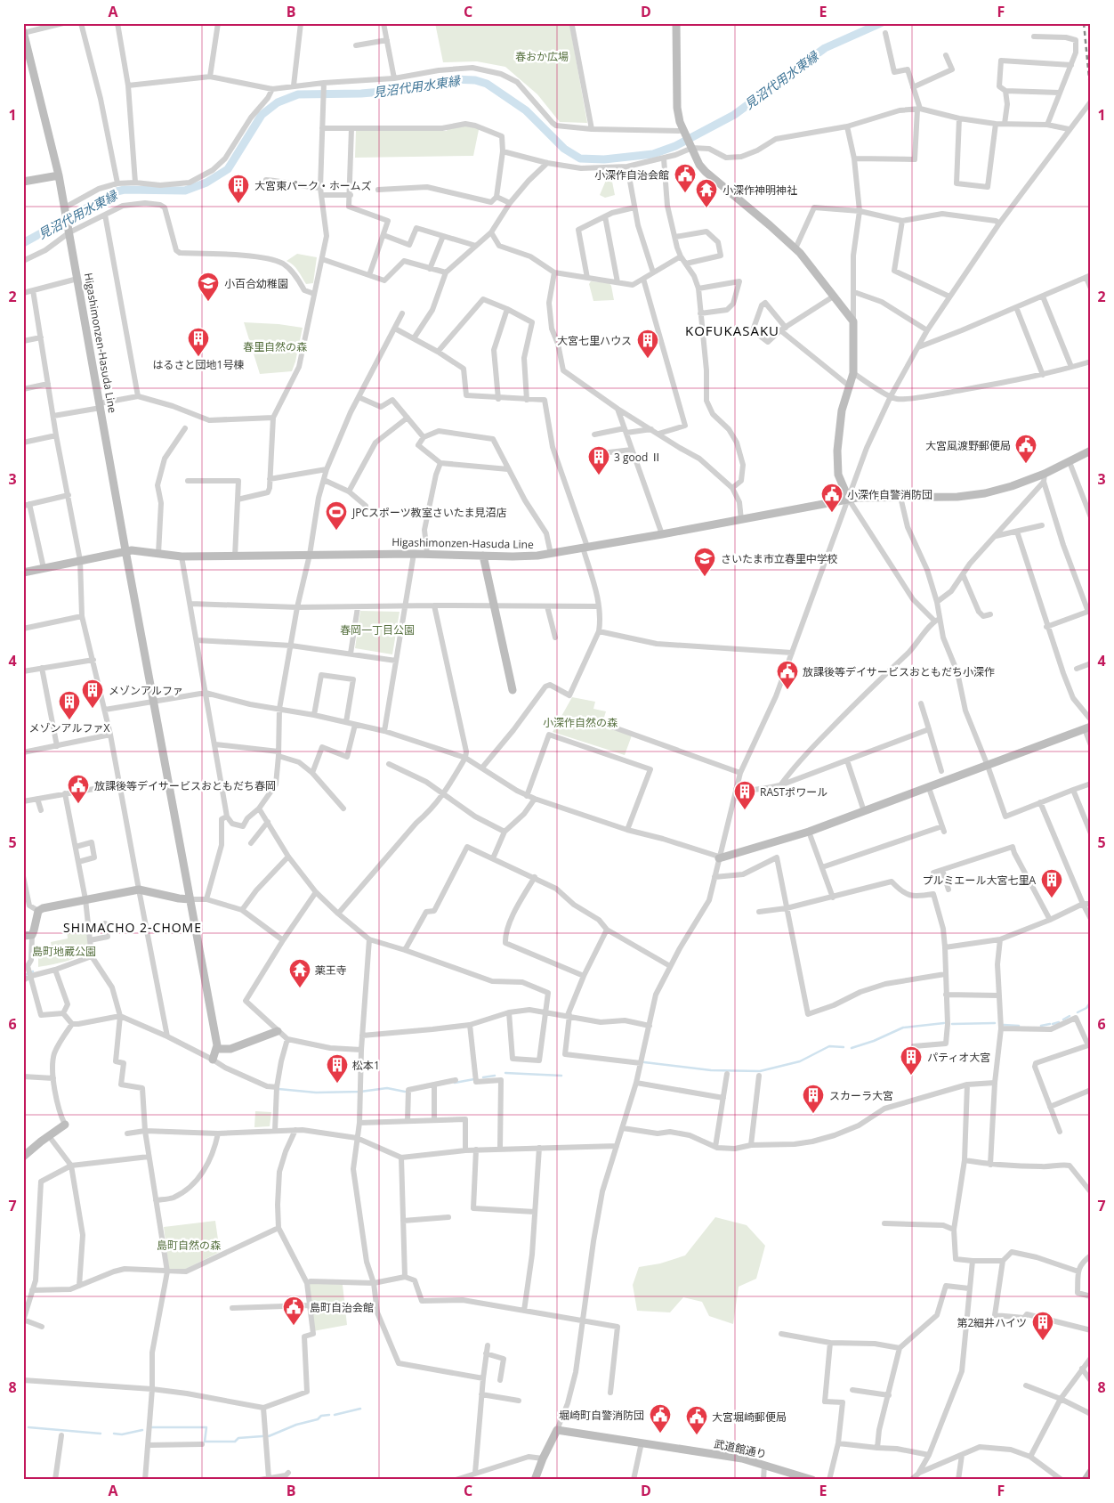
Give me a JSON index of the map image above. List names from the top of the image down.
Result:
{
  "streets": {
    "street": ["Higashimonzen-Hasuda Line", "武道館通り"]
  },
  "districts": ["KOFUKASAKU", "SHIMACHO 2-CHOME"],
  "water": ["見沼代用水東縁"],
  "parks": [
    "春おか広場",
    "春里自然の森",
    "春岡一丁目公園",
    "小深作自然の森",
    "島町地蔵公園",
    "島町自然の森"
  ],
  "places": {
    "public building": [
      "小深作自治会館",
      "大宮風渡野郵便局",
      "小深作自警消防団",
      "放課後等デイサービスおともだち小深作",
      "放課後等デイサービスおともだち春岡",
      "島町自治会館",
      "堀崎町自警消防団",
      "大宮堀崎郵便局"
    ],
    "building": [
      "大宮東パーク・ホームズ",
      "はるさと団地1号棟",
      "大宮七里ハウス",
      "3 good Ⅱ",
      "メゾンアルファ",
      "メゾンアルファX",
      "RASTポワール",
      "プルミエール大宮七里A",
      "パティオ大宮",
      "松本1",
      "スカーラ大宮",
      "第2細井ハイツ"
    ],
    "temple": ["小深作神明神社", "薬王寺"],
    "school or university": ["小百合幼稚園", "さいたま市立春里中学校"],
    "sports": ["JPCスポーツ教室さいたま見沼店"]
  },
  "grid": {
    "columns": [
      "A",
      "B",
      "C",
      "D",
      "E",
      "F"
    ],
    "rows": [
      "1",
      "2",
      "3",
      "4",
      "5",
      "6",
      "7",
      "8"
    ]
  }
}
